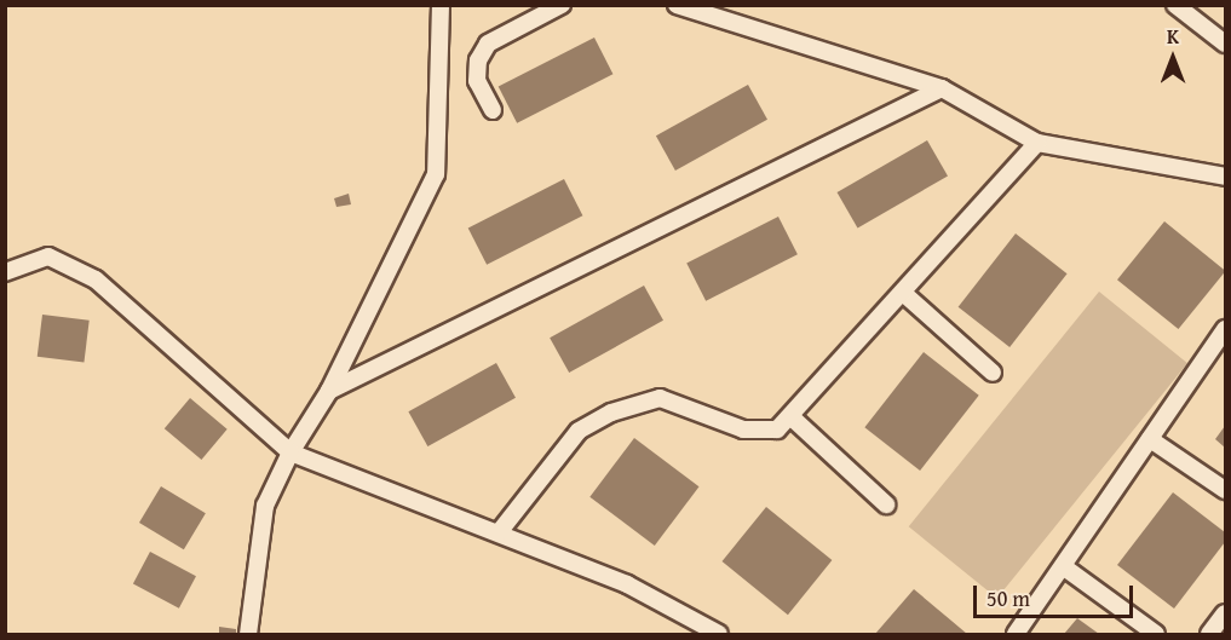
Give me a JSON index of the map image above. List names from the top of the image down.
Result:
{
  "scale_bar": "50 m",
  "north": "top"
}
